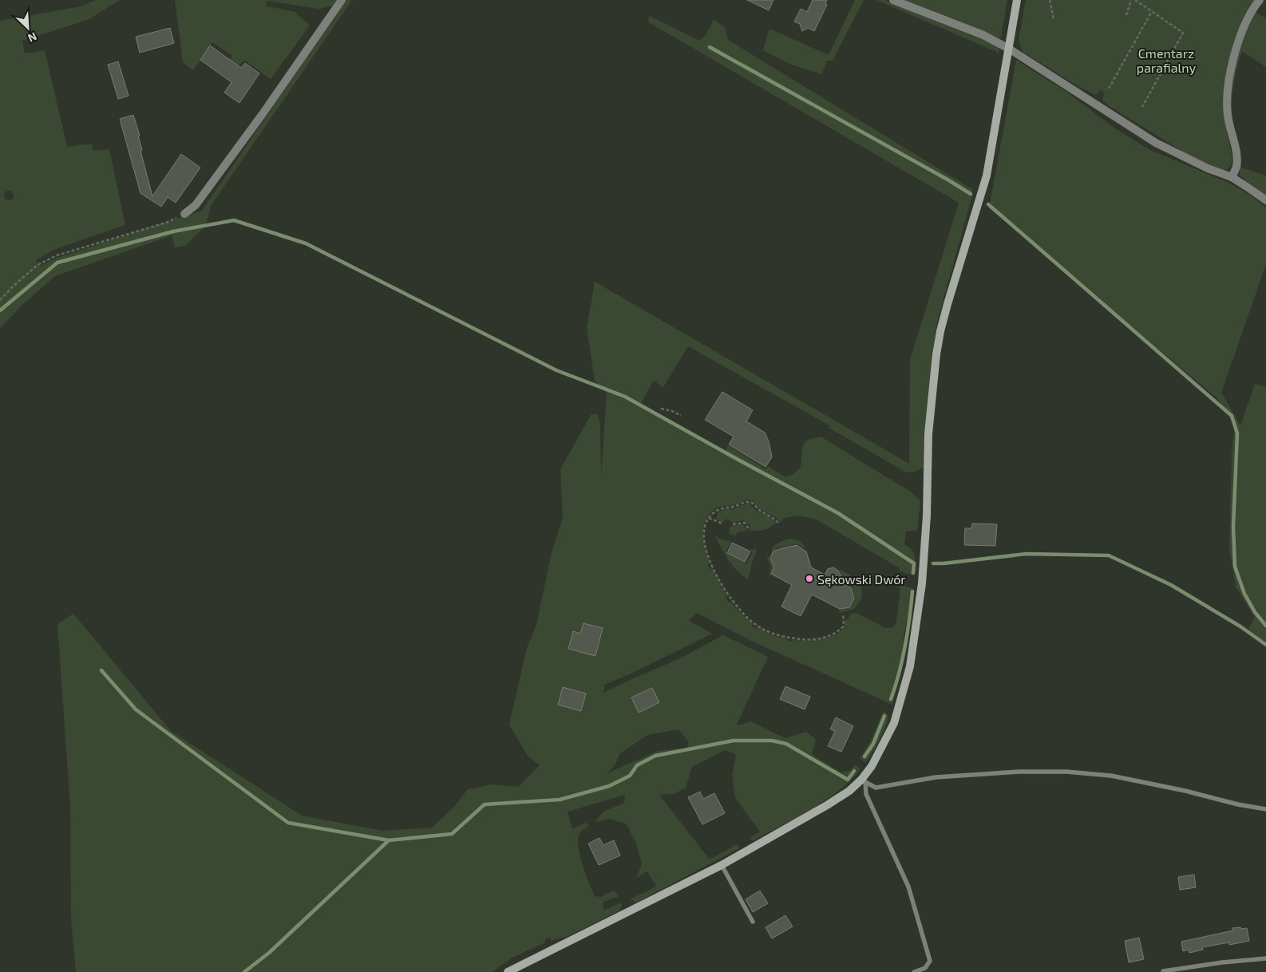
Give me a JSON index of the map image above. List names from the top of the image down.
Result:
{
  "parks": ["Cmentarz parafialny"],
  "places": ["Sękowski Dwór"],
  "north": "bottom right"
}
